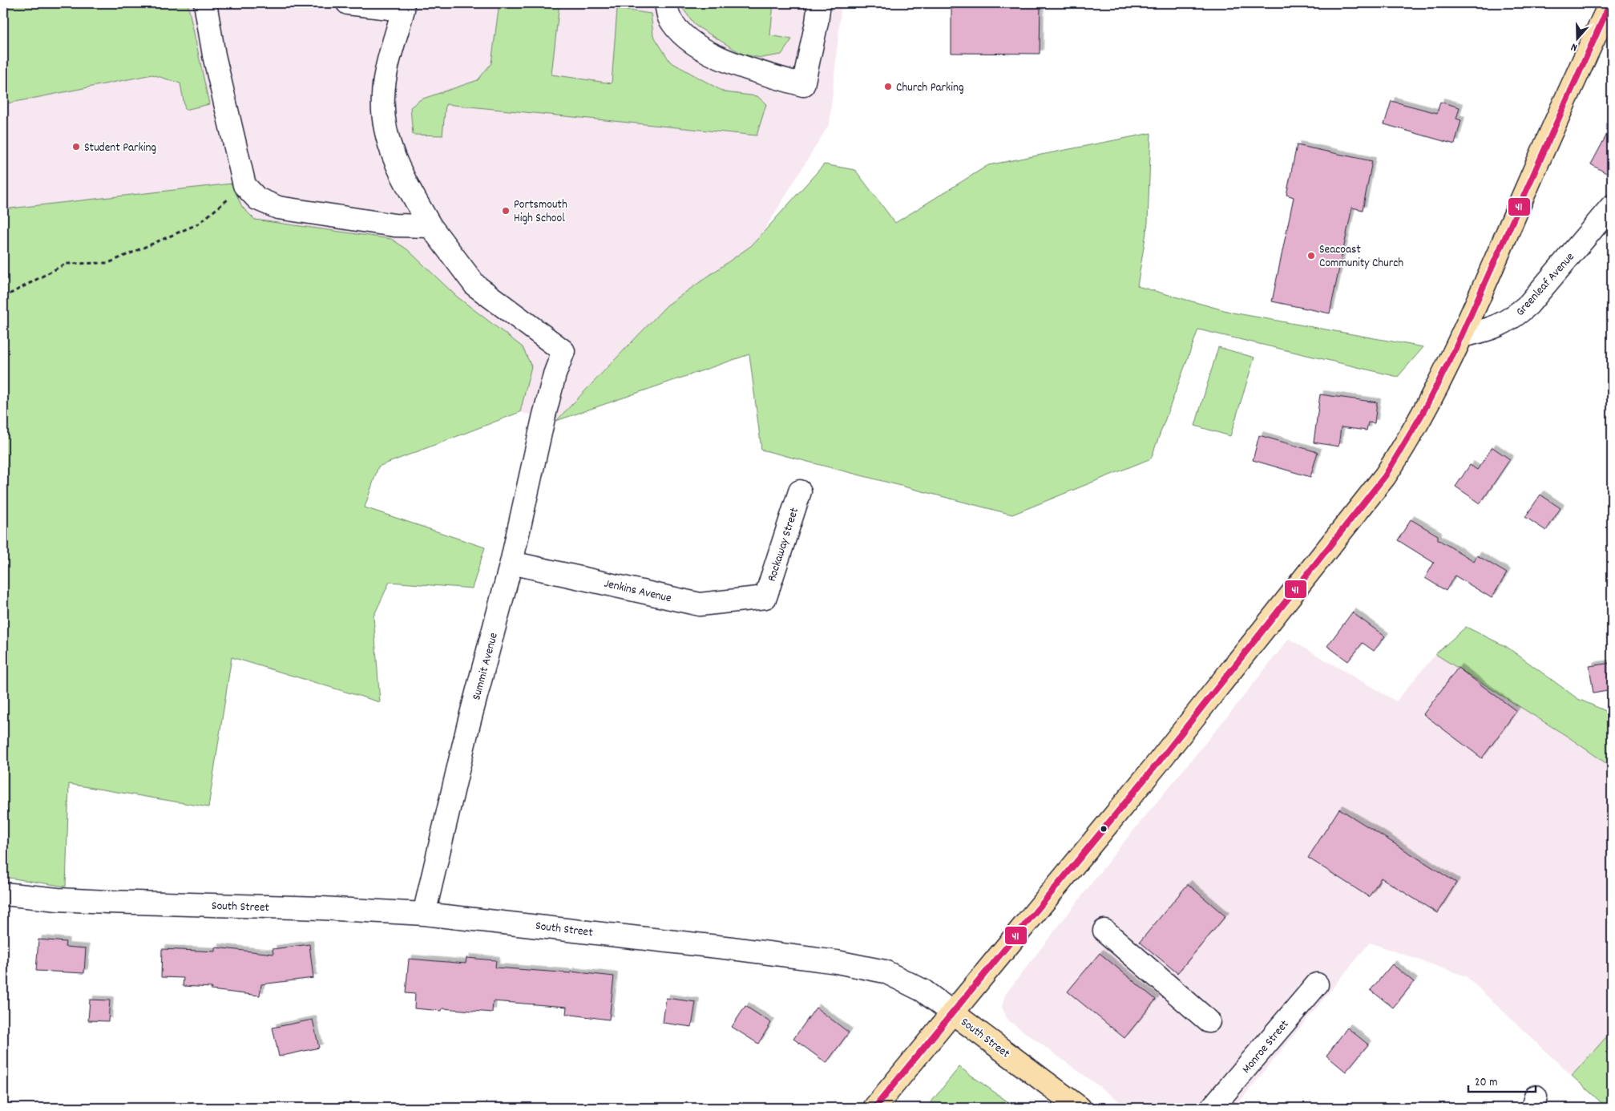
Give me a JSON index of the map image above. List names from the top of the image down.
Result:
{
  "streets": {
    "main road": ["South Street"],
    "street": [
      "Greenleaf Avenue",
      "Rockaway Street",
      "Jenkins Avenue",
      "Summit Avenue",
      "Monroe Street"
    ]
  },
  "crossings": [
    ["Rockaway Street", "Jenkins Avenue"],
    ["Jenkins Avenue", "Summit Avenue"],
    ["Summit Avenue", "South Street"]
  ],
  "places": [
    "Church Parking",
    "Student Parking",
    "Portsmouth High School",
    "Seacoast Community Church"
  ],
  "lines": ["transit line 41"],
  "scale_bar": "20 m",
  "north": "bottom"
}
